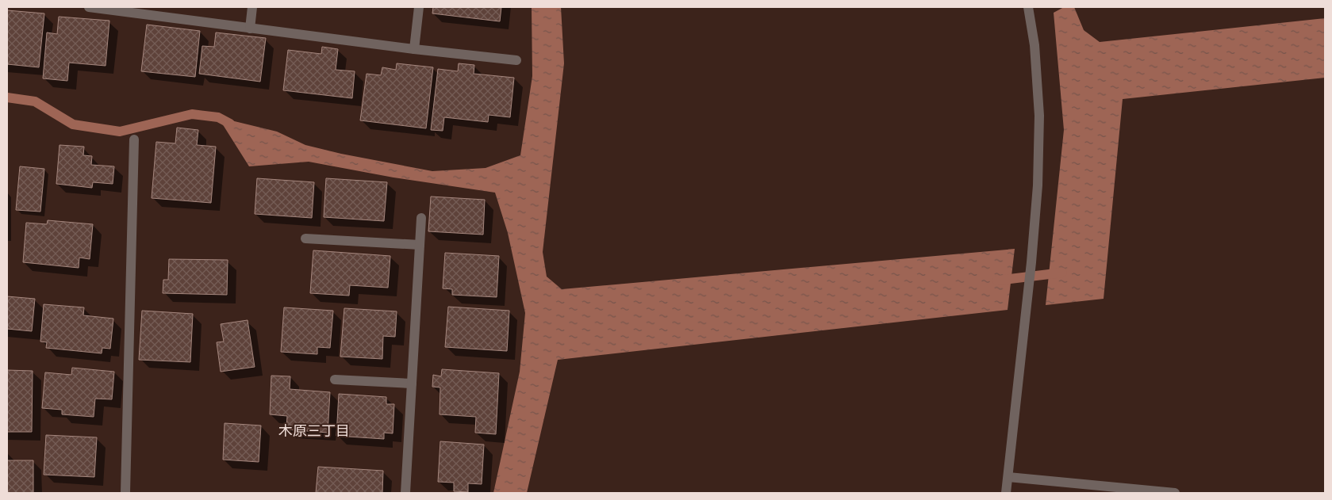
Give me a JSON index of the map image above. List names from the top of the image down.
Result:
{
  "districts": ["木原三丁目"]
}
